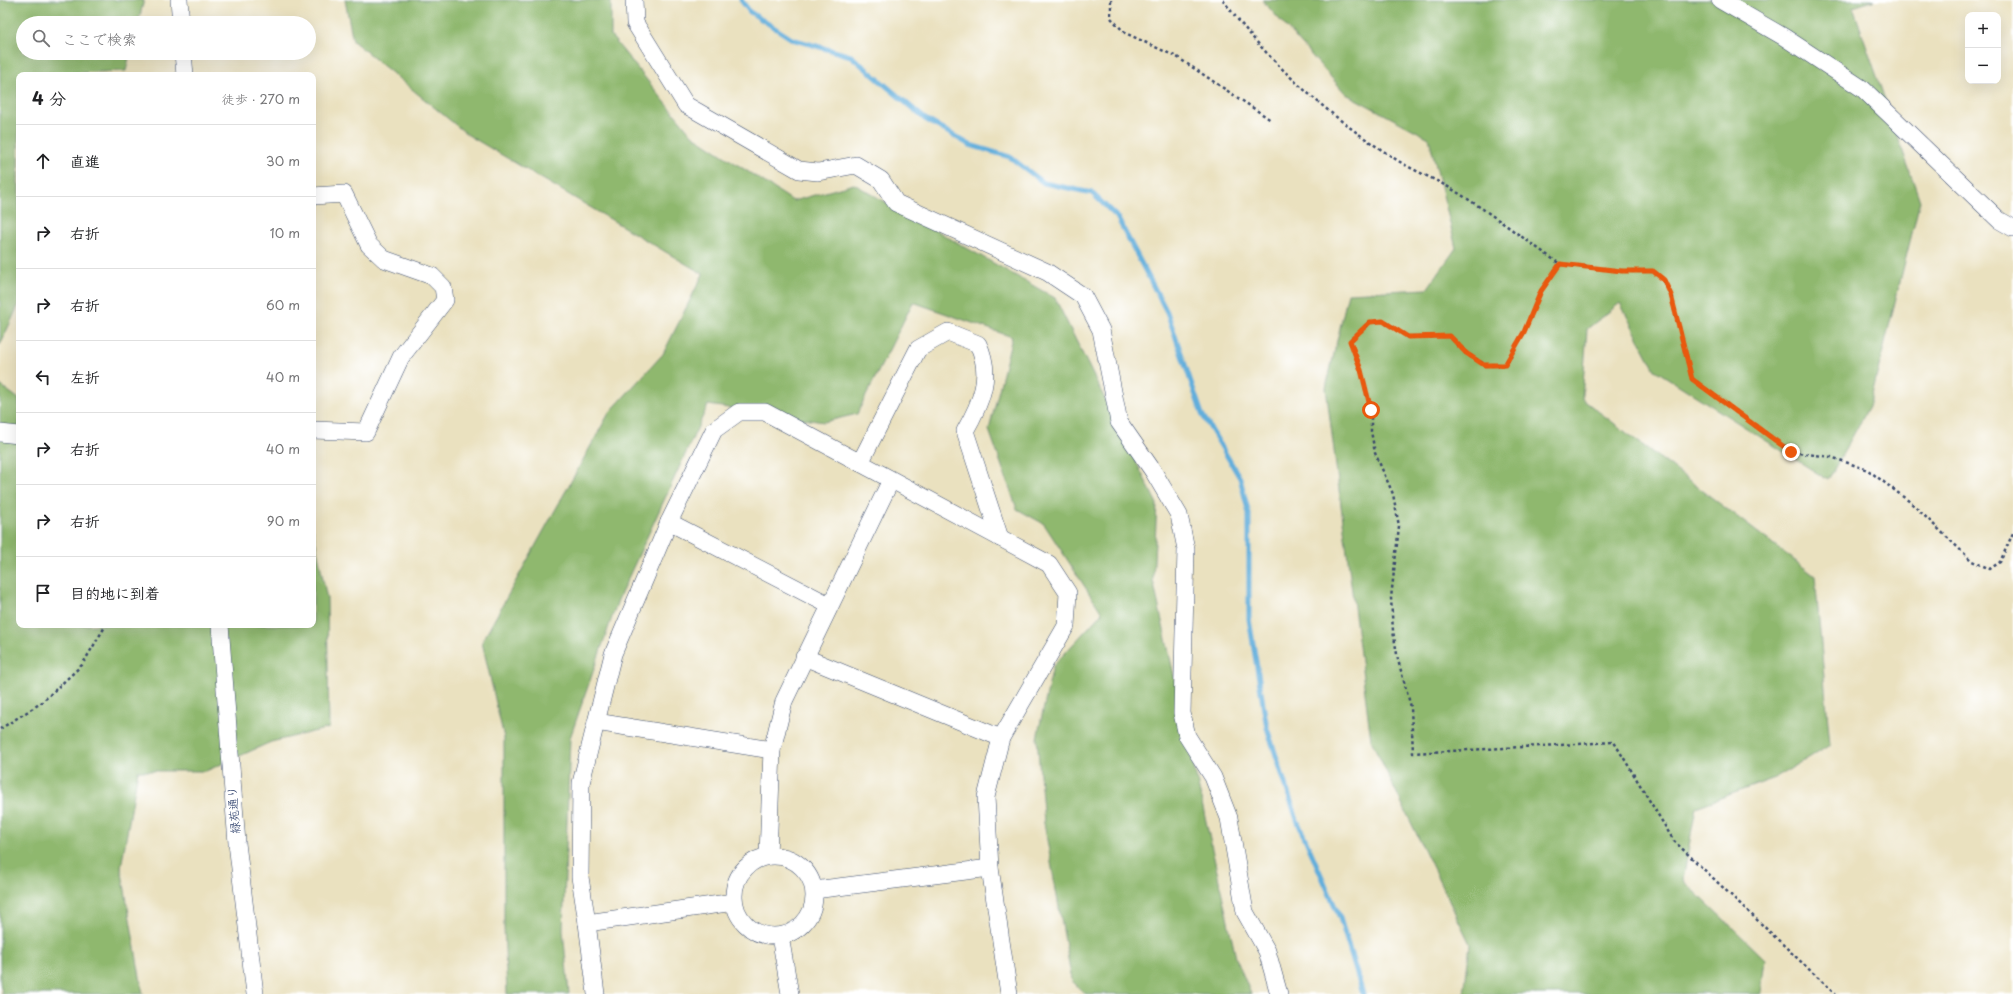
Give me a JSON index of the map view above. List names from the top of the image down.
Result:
{
  "streets": {
    "street": ["緑苑通り"]
  },
  "page": {
    "map_buttons": ["+", "−"],
    "search": "ここで検索",
    "heading": ["4 分", "徒歩 · 270 m"],
    "list": [
      ["直進", "30 m"],
      ["右折", "10 m"],
      ["右折", "60 m"],
      ["左折", "40 m"],
      ["右折", "40 m"],
      ["右折", "90 m"],
      "目的地に到着"
    ]
  }
}
